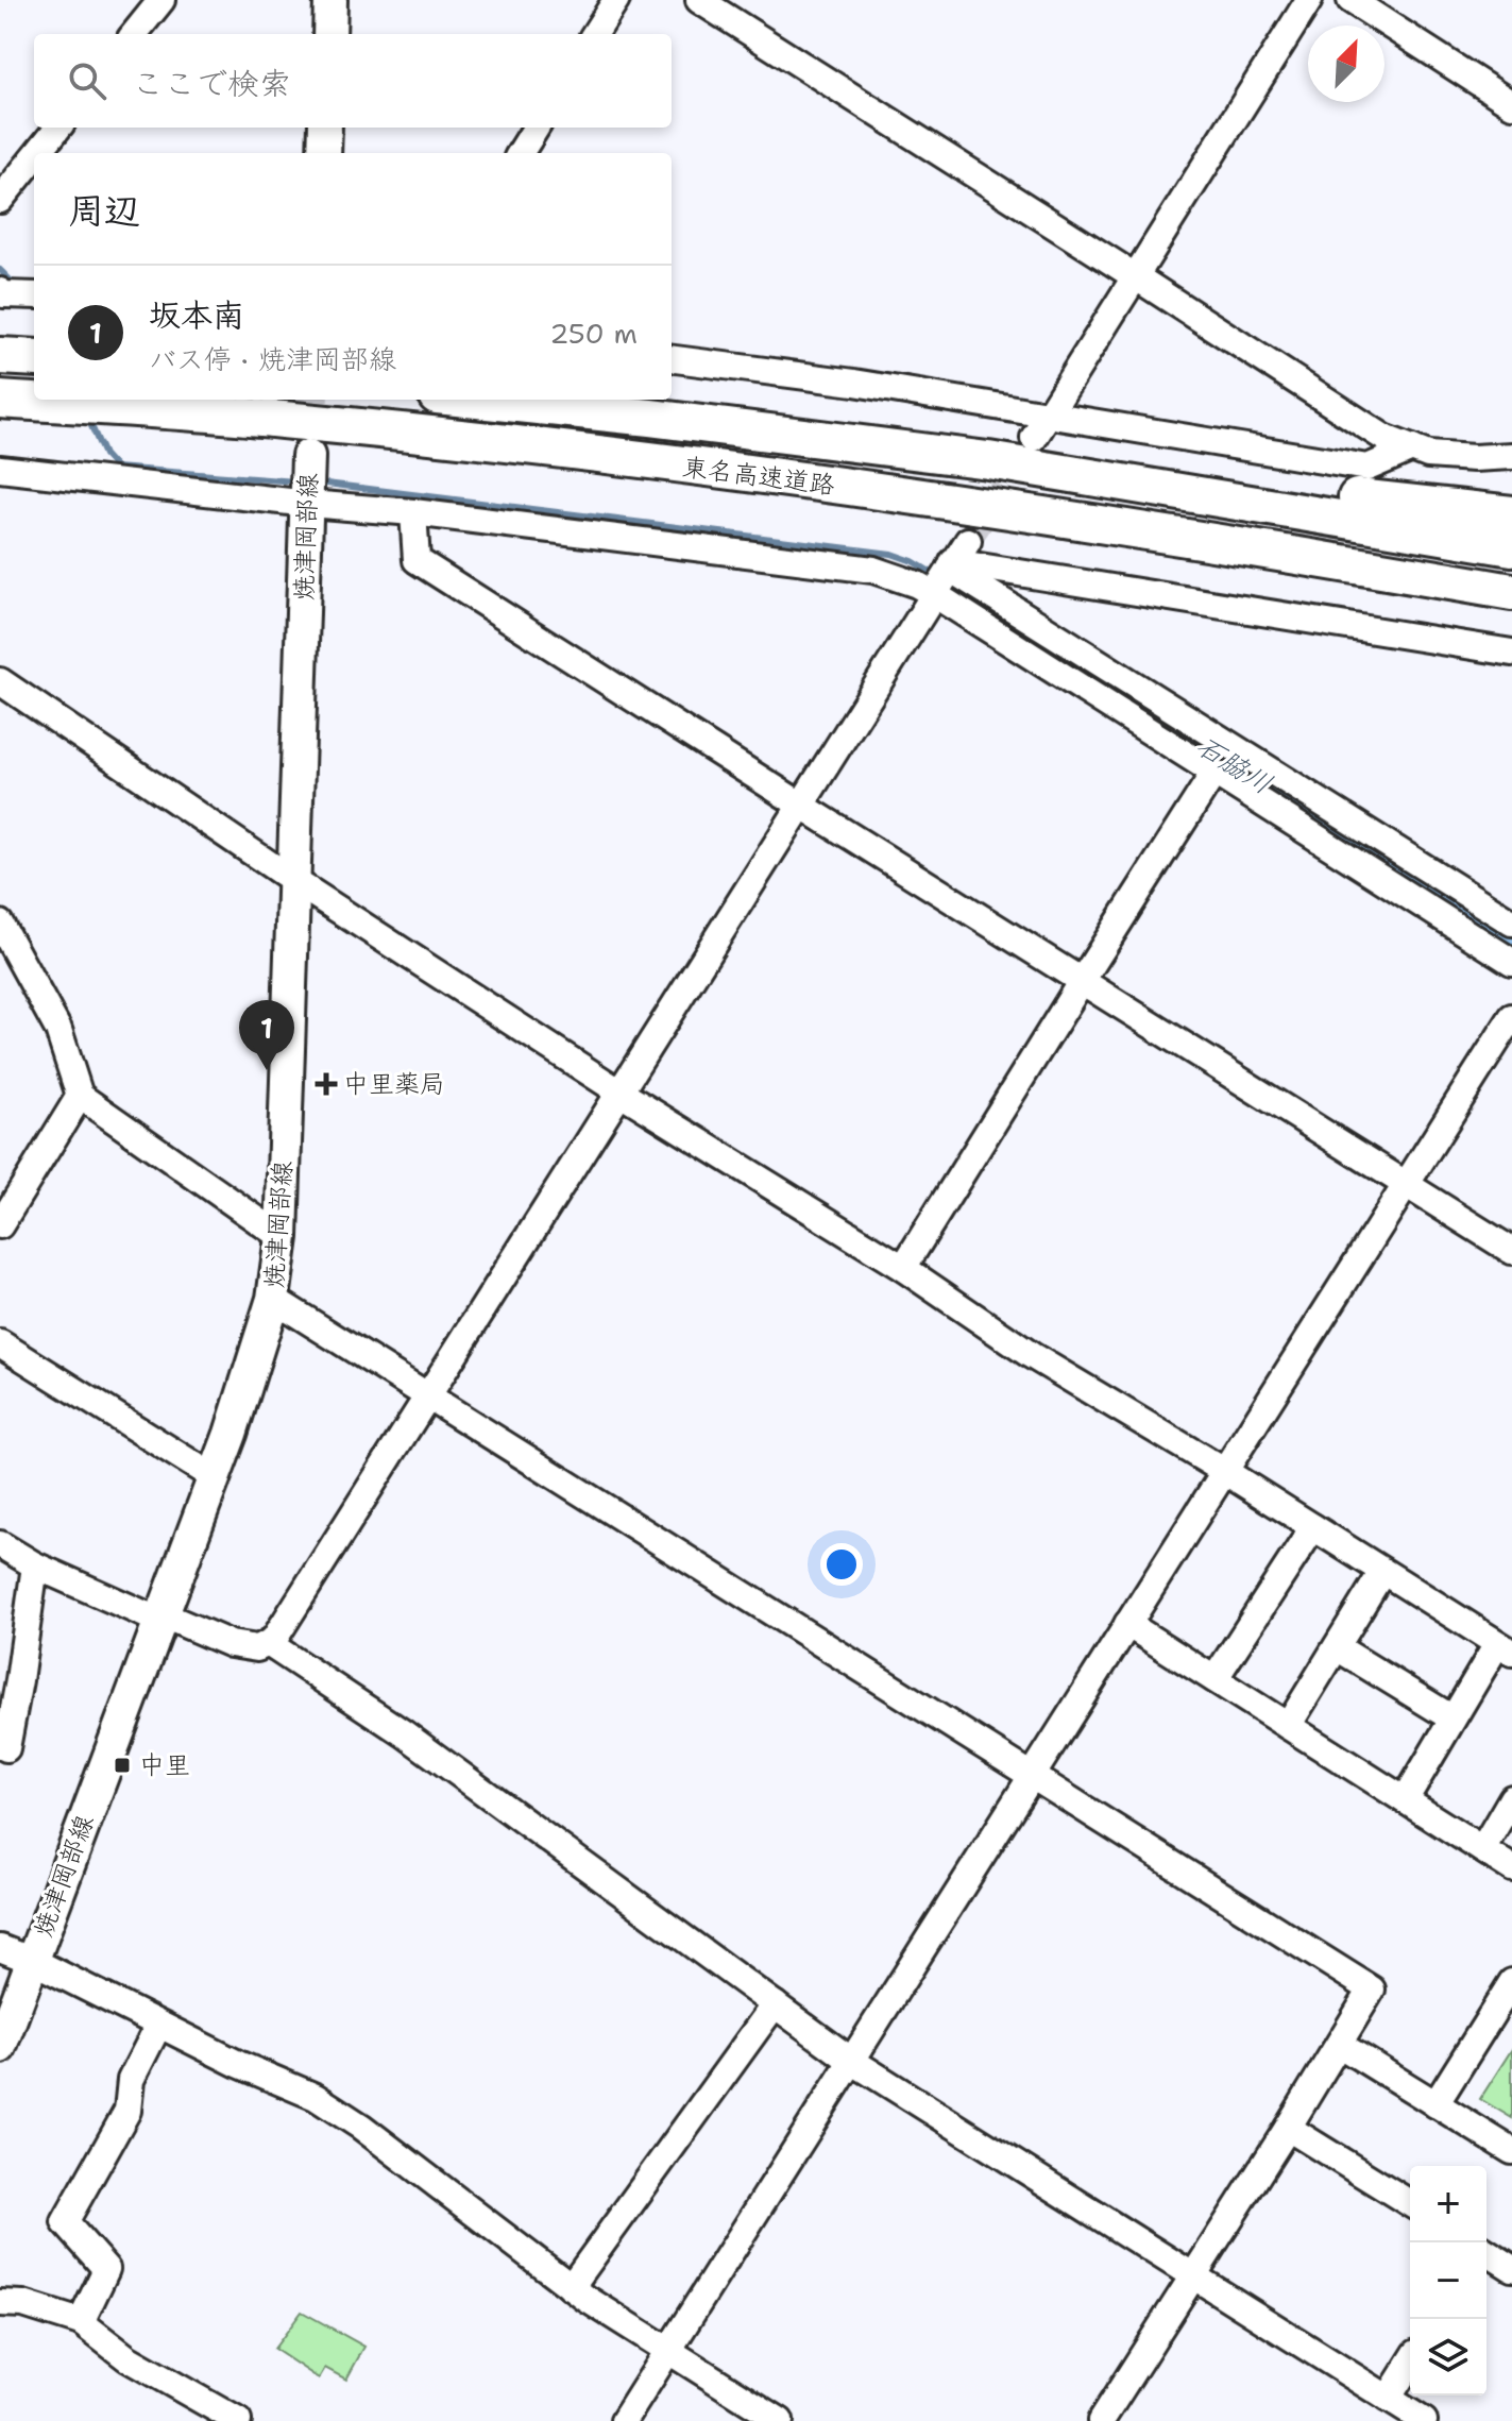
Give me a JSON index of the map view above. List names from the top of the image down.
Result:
{
  "streets": {
    "highway": ["東名高速道路"],
    "main road": ["焼津岡部線"]
  },
  "water": ["石脇川"],
  "places": {
    "health": ["中里薬局"],
    "transit": ["中里"]
  },
  "north": "top right",
  "page": {
    "search": "ここで検索",
    "heading": "周辺",
    "list": [
      {
        "mark": "1",
        "name": "坂本南",
        "note": "バス停 · 焼津岡部線",
        "value": "250 m"
      }
    ],
    "pins": "1",
    "map_buttons": ["+", "−"]
  }
}
